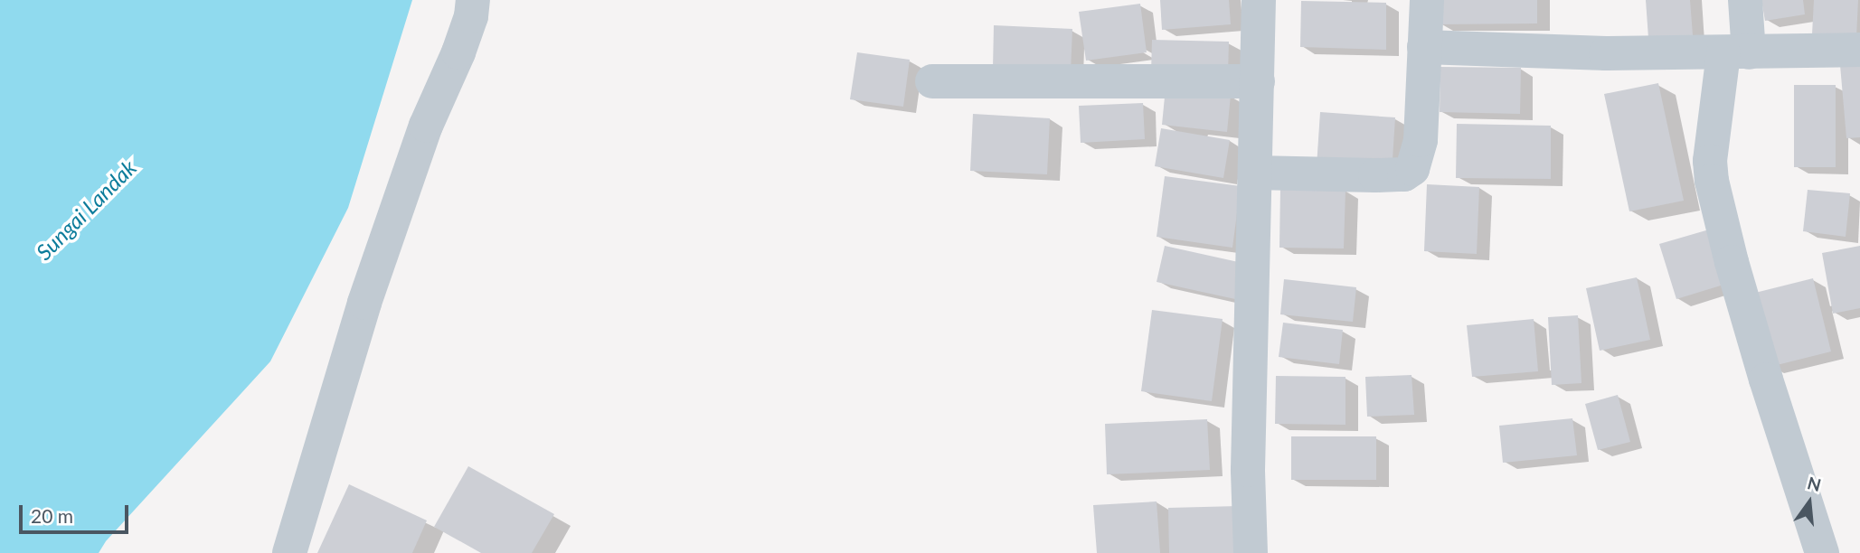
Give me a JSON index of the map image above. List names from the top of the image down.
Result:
{
  "water": ["Sungai Landak"],
  "scale_bar": "20 m",
  "north": "top"
}
